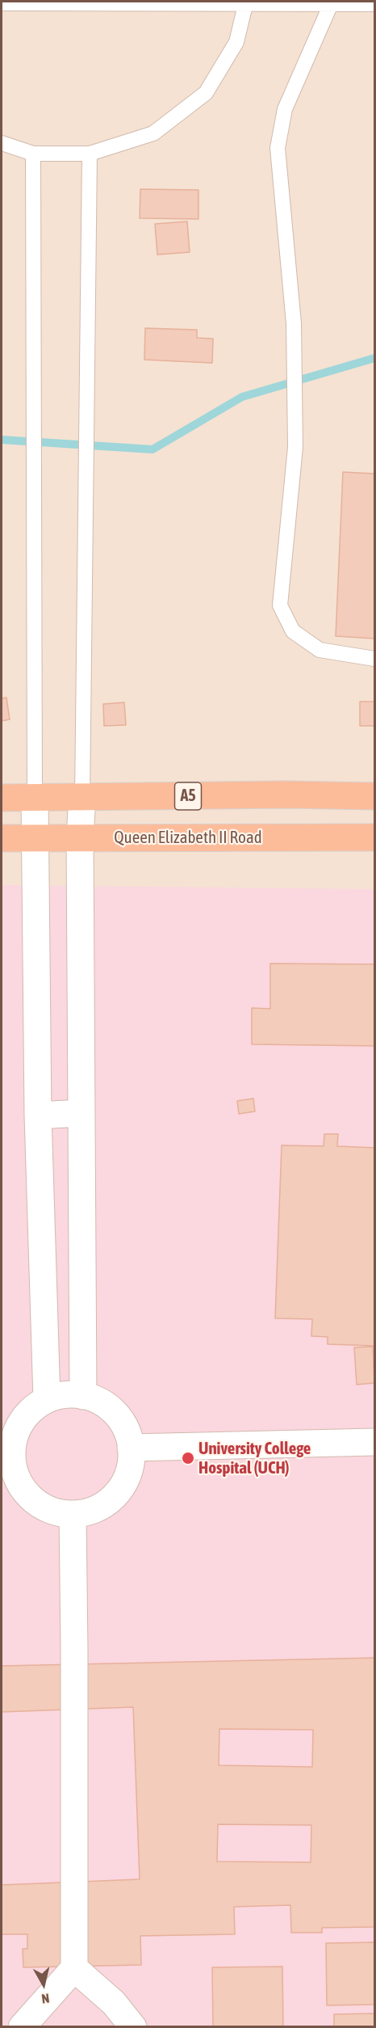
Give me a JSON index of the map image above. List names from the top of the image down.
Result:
{
  "streets": {
    "highway": ["A5", "Queen Elizabeth II Road"]
  },
  "places": ["University College Hospital (UCH)"],
  "north": "bottom"
}
